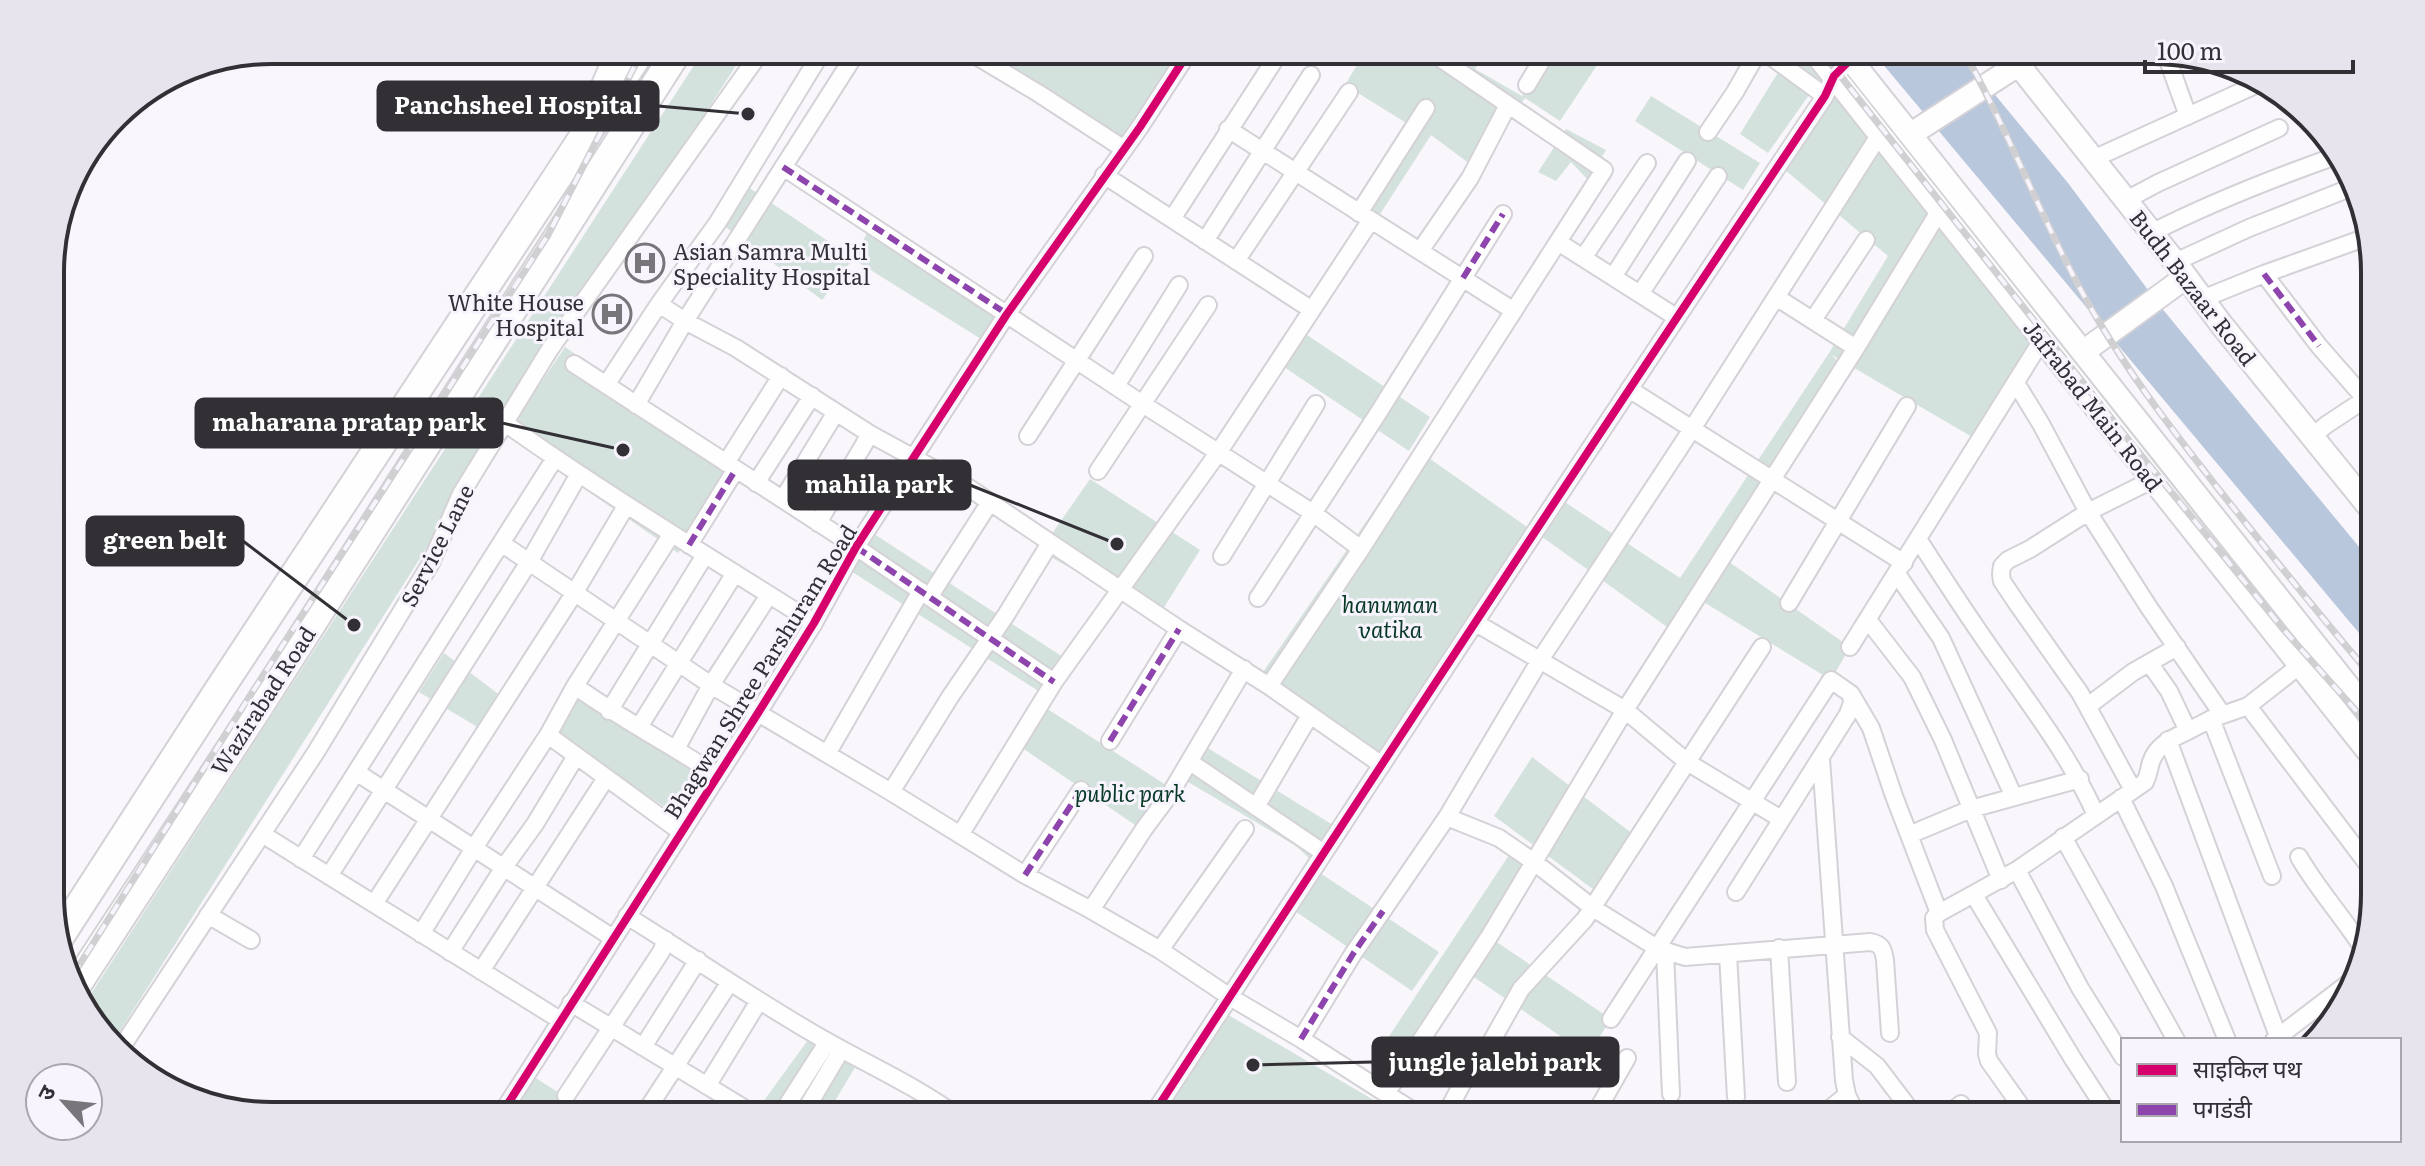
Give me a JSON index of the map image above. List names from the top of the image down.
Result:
{
  "streets": {
    "highway": ["Wazirabad Road"],
    "main road": ["Budh Bazaar Road", "Jafrabad Main Road"],
    "street": ["Service Lane", "Bhagwan Shree Parshuram Road"]
  },
  "parks": ["hanuman vatika", "public park"],
  "places": {
    "other": [
      "Panchsheel Hospital",
      "maharana pratap park",
      "mahila park",
      "green belt",
      "jungle jalebi park"
    ],
    "hospital": ["Asian Samra Multi Speciality Hospital", "White House Hospital"]
  },
  "legend": ["साइकिल पथ", "पगडंडी"],
  "scale_bar": "100 m",
  "north": "top left"
}
